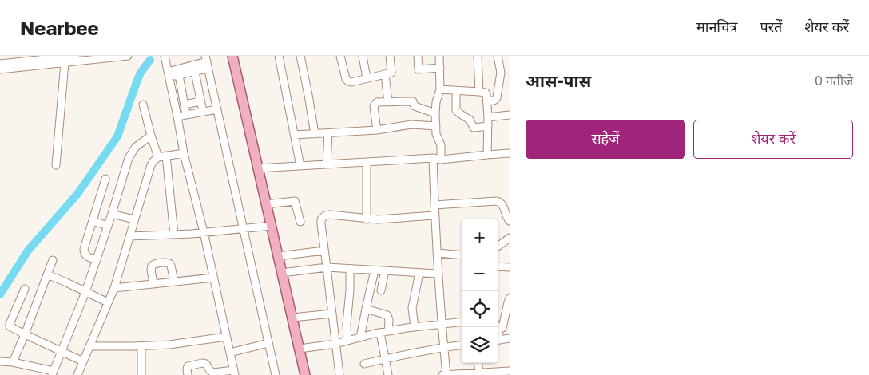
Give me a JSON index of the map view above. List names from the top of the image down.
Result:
{
  "page": {
    "header": "Nearbee",
    "nav": ["मानचित्र", "परतें", "शेयर करें"],
    "heading": ["आस-पास", "0 नतीजे"],
    "buttons": ["सहेजें", "शेयर करें"],
    "map_buttons": ["+", "−"]
  }
}
